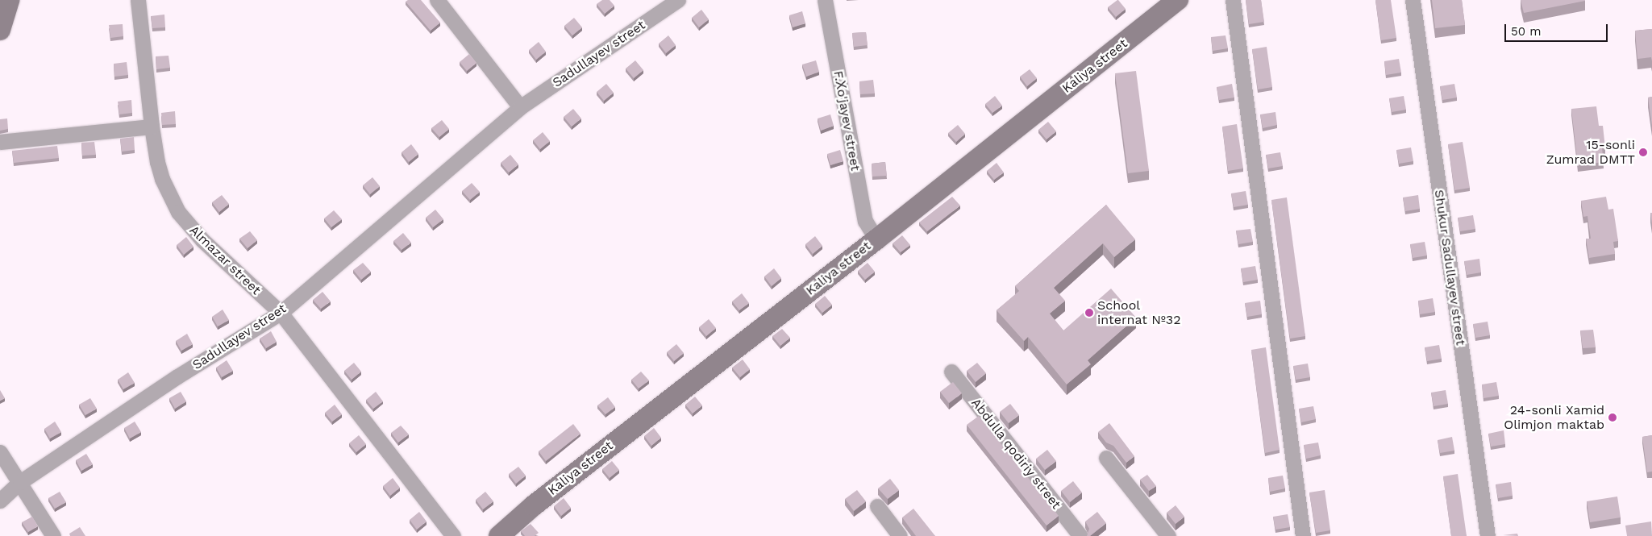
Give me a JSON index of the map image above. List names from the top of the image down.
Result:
{
  "streets": {
    "main road": ["Kaliya street"],
    "street": [
      "Sadullayev street",
      "F.Хo'jayev street",
      "Almazar street",
      "Shukur Sadullayev street",
      "Abdulla qodiriy street"
    ]
  },
  "crossings": [
    ["Sadullayev street", "Almazar street"],
    ["Kaliya street", "F.Хo'jayev street"]
  ],
  "places": ["15-sonli Zumrad DMTT", "School internat №32", "24-sonli Xamid Olimjon maktab"],
  "scale_bar": "50 m"
}
